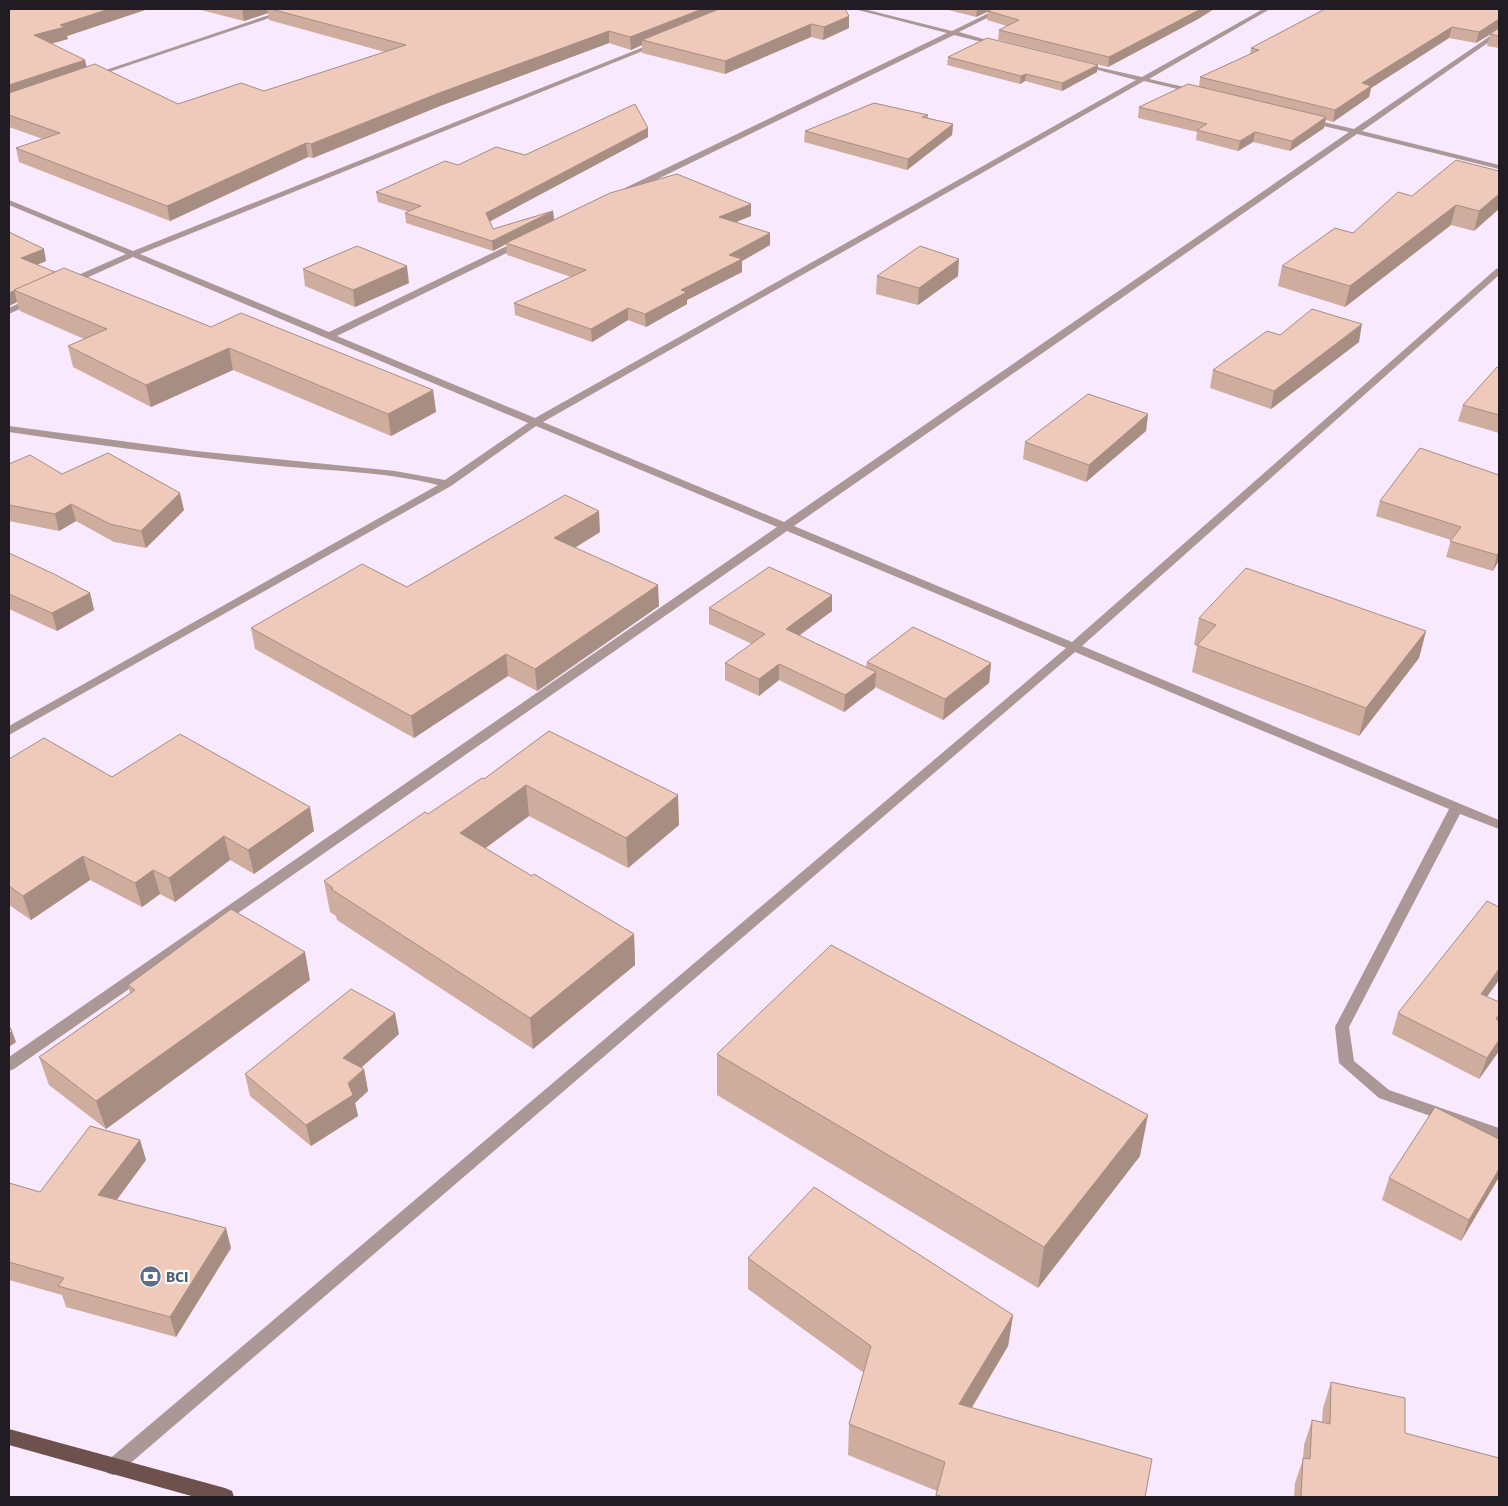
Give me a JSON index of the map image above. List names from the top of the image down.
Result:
{
  "places": {
    "bank": ["BCI"]
  }
}
